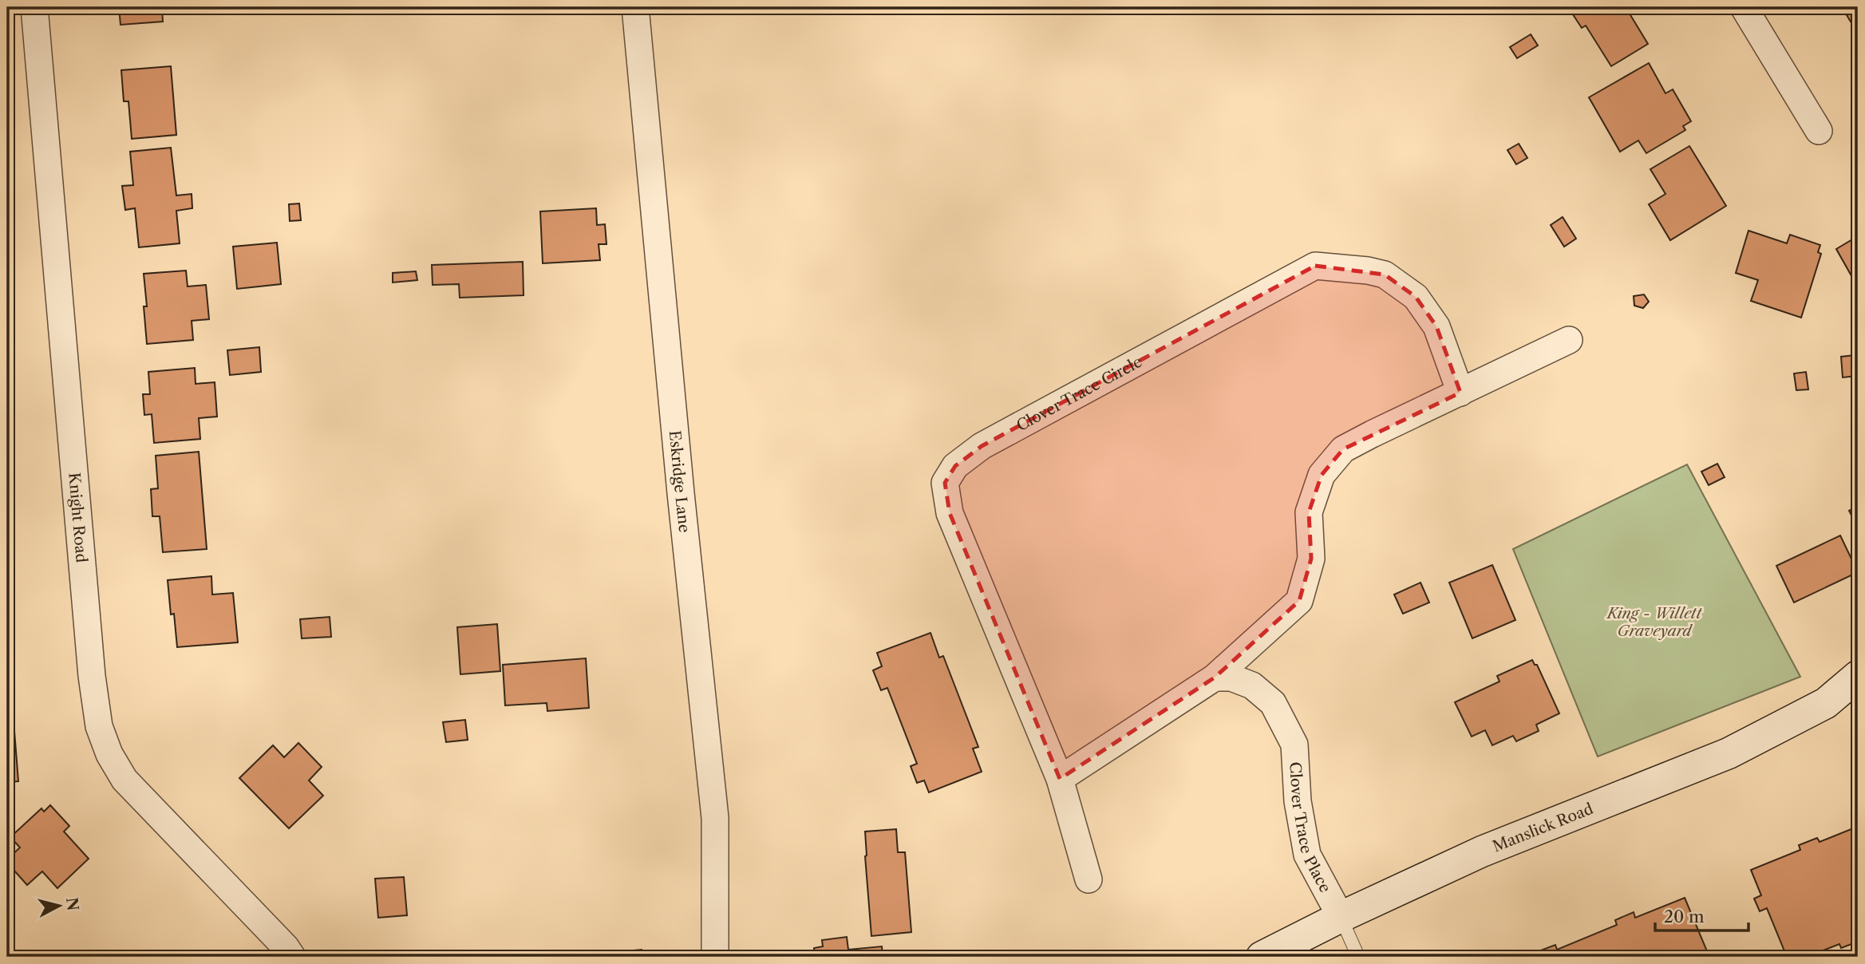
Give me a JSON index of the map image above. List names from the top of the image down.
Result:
{
  "streets": {
    "main road": ["Manslick Road"],
    "street": [
      "Clover Trace Circle",
      "Eskridge Lane",
      "Knight Road",
      "Clover Trace Place"
    ]
  },
  "crossings": [
    ["Clover Trace Place", "Manslick Road"]
  ],
  "parks": ["King - Willett Graveyard"],
  "scale_bar": "20 m",
  "north": "right"
}
